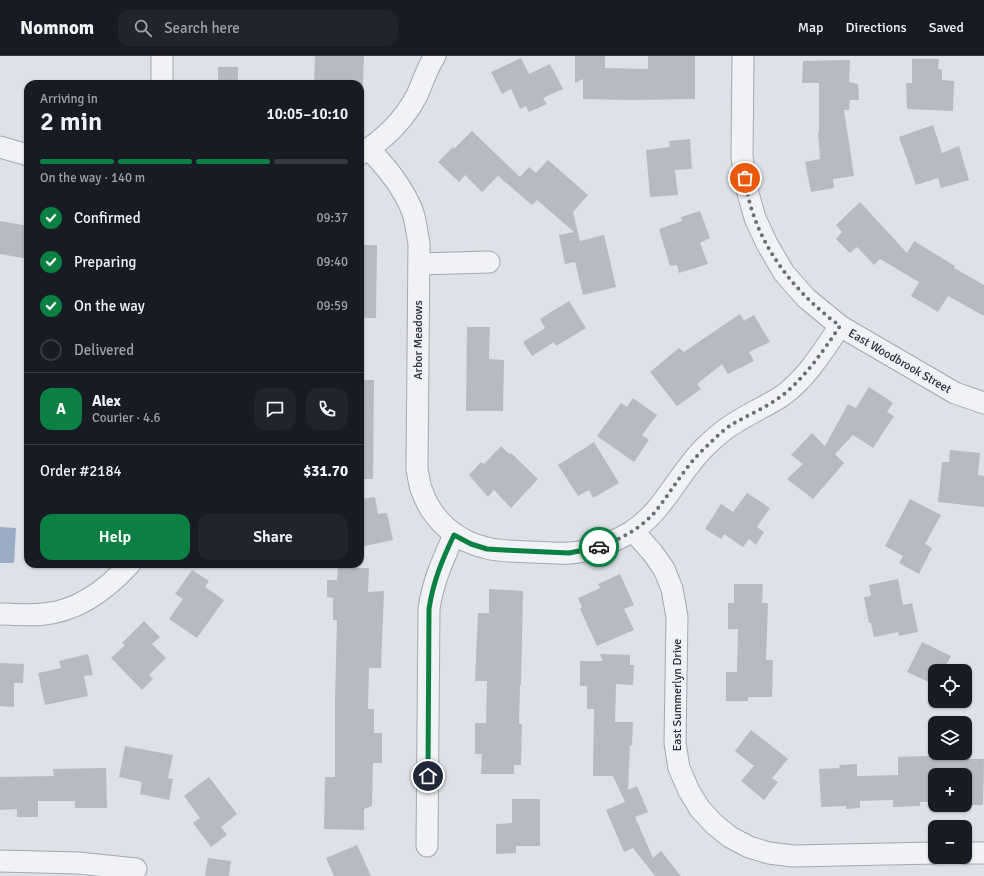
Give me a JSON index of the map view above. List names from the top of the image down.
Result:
{
  "streets": {
    "street": ["Arbor Meadows", "East Woodbrook Street", "East Summerlyn Drive"]
  },
  "crossings": [
    ["Arbor Meadows", "East Woodbrook Street"],
    ["East Woodbrook Street", "East Summerlyn Drive"]
  ],
  "page": {
    "header": "Nomnom",
    "search": "Search here",
    "nav": ["Map", "Directions", "Saved"],
    "heading": ["2 min", "Arriving in", "10:05–10:10"],
    "panel": [
      "Alex",
      "Courier · 4.6",
      "Order #2184",
      "$31.70"
    ],
    "bar": "On the way · 140 m",
    "list": [
      ["Confirmed", "09:37"],
      ["Preparing", "09:40"],
      ["On the way", "09:59"],
      "Delivered"
    ],
    "round": "A",
    "buttons": ["Help", "Share"],
    "map_buttons": ["+", "−"]
  }
}
